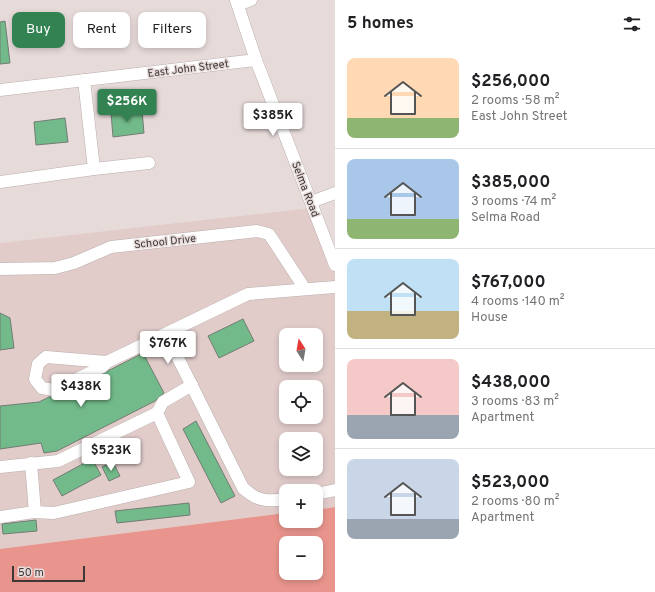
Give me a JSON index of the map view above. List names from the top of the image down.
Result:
{
  "streets": {
    "street": ["East John Street", "Selma Road", "School Drive"]
  },
  "crossings": [
    ["East John Street", "Selma Road"]
  ],
  "scale_bar": "50 m",
  "north": "top",
  "page": {
    "heading": "5 homes",
    "chip": ["Buy", "Rent", "Filters"],
    "list": [
      {
        "name": "$256,000",
        "note": "2 rooms · 58 m² · East John Street"
      },
      {
        "name": "$385,000",
        "note": "3 rooms · 74 m² · Selma Road"
      },
      {
        "name": "$767,000",
        "note": "4 rooms · 140 m² · House"
      },
      {
        "name": "$438,000",
        "note": "3 rooms · 83 m² · Apartment"
      },
      {
        "name": "$523,000",
        "note": "2 rooms · 80 m² · Apartment"
      }
    ],
    "price": [
      "$256K",
      "$385K",
      "$767K",
      "$438K",
      "$523K"
    ],
    "map_buttons": ["+", "−"],
    "scale": "50 m"
  }
}
